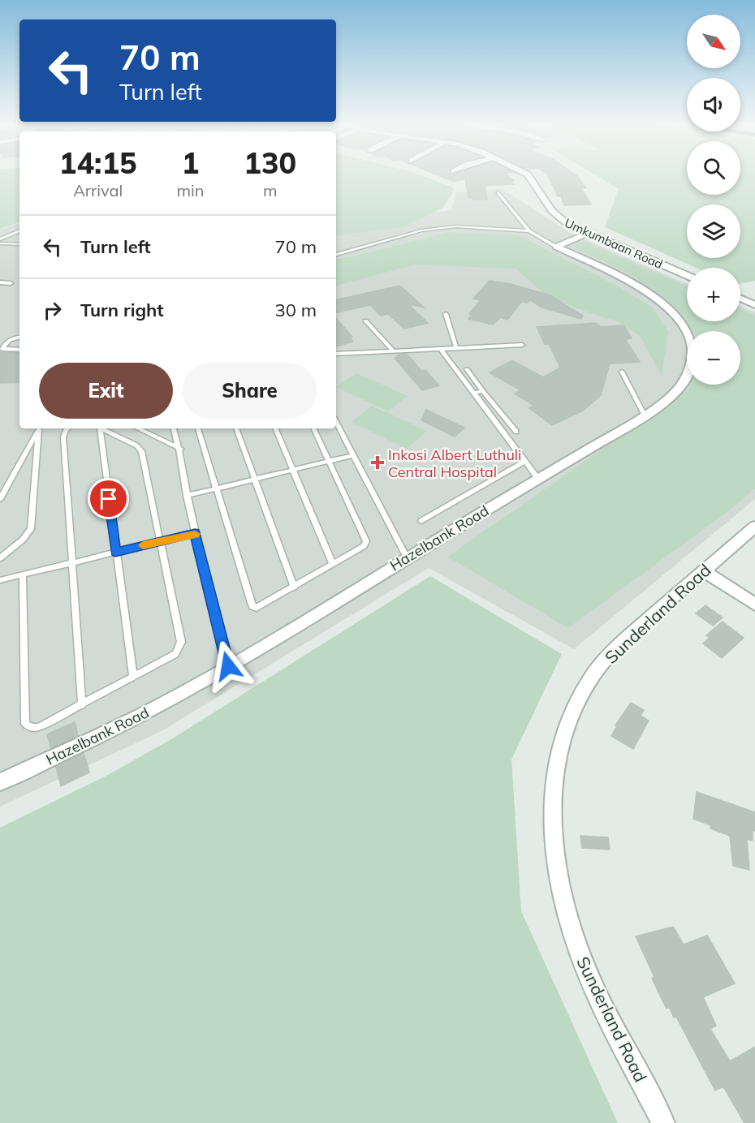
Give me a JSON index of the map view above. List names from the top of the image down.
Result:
{
  "streets": {
    "street": ["Umkumbaan Road", "Hazelbank Road", "Sunderland Road"]
  },
  "places": {
    "health": ["Inkosi Albert Luthuli Central Hospital"]
  },
  "north": "bottom right",
  "page": {
    "map_buttons": ["+", "−"],
    "turn": ["70 m", "Turn left"],
    "eta": [
      "14:15",
      "Arrival",
      "1",
      "min",
      "130",
      "m"
    ],
    "list": [
      {
        "name": "Turn left",
        "value": "70 m"
      },
      {
        "name": "Turn right",
        "value": "30 m"
      }
    ],
    "buttons": ["Exit", "Share"]
  }
}
